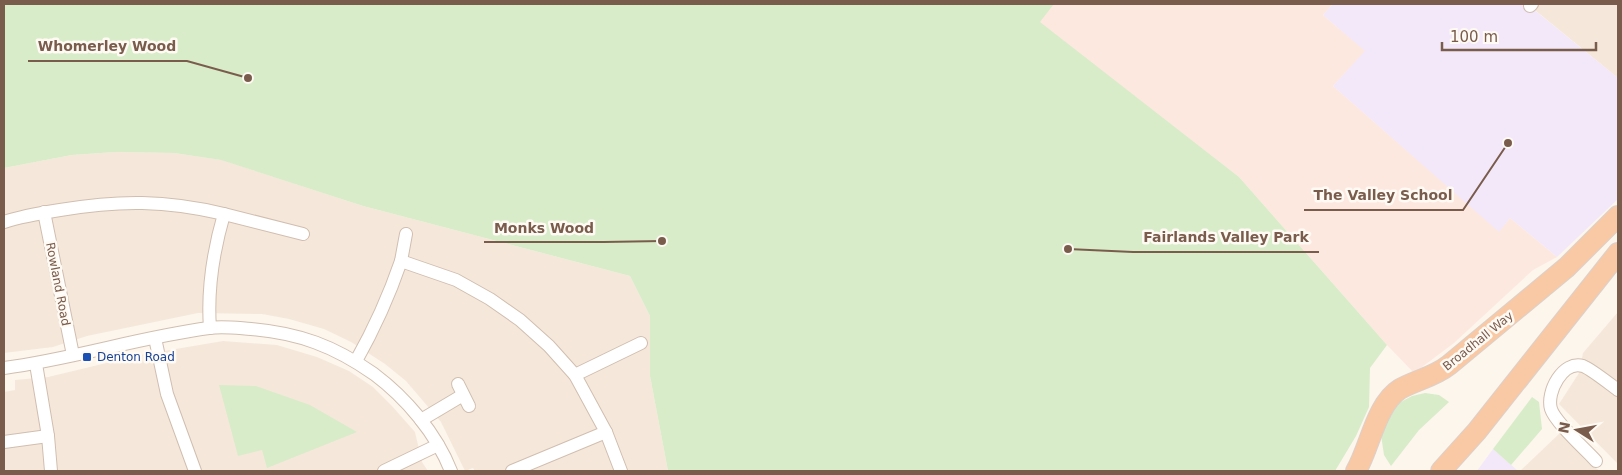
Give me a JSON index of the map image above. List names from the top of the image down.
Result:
{
  "streets": {
    "highway": ["Broadhall Way"],
    "street": ["Rowland Road"]
  },
  "places": {
    "other": [
      "Whomerley Wood",
      "The Valley School",
      "Monks Wood",
      "Fairlands Valley Park"
    ],
    "transit": ["Denton Road"]
  },
  "scale_bar": "100 m",
  "north": "left"
}
